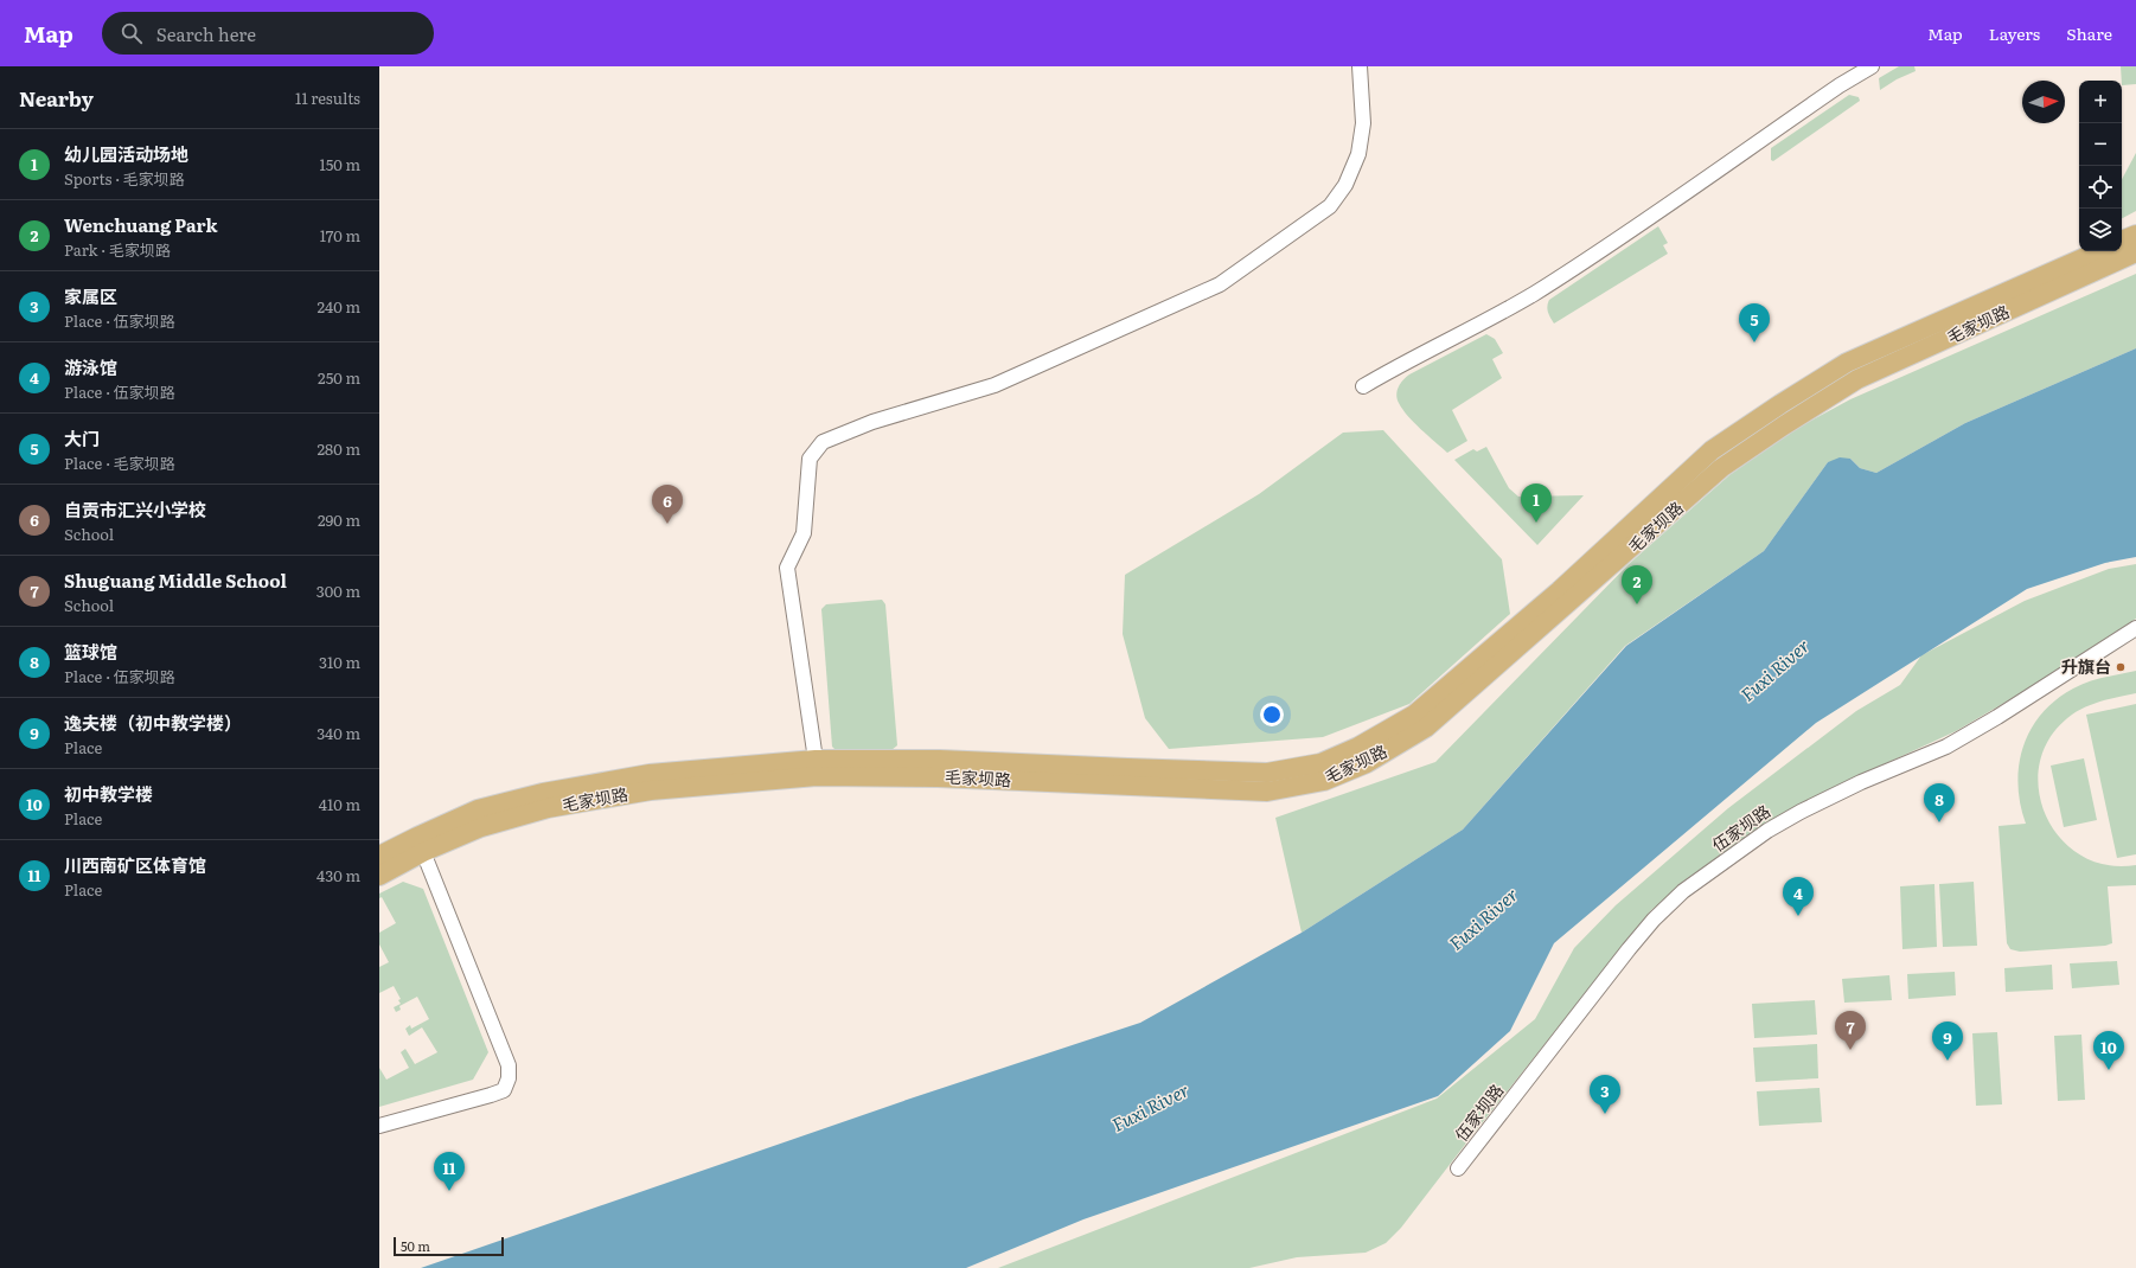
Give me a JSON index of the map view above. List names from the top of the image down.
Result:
{
  "streets": {
    "main road": ["毛家坝路"],
    "street": ["伍家坝路"]
  },
  "water": ["Fuxi River"],
  "places": ["升旗台"],
  "scale_bar": "50 m",
  "north": "right",
  "page": {
    "header": "Map",
    "search": "Search here",
    "nav": ["Map", "Layers", "Share"],
    "heading": ["Nearby", "11 results"],
    "map_buttons": ["+", "−"],
    "list": [
      {
        "mark": "1",
        "name": "幼儿园活动场地",
        "note": "Sports · 毛家坝路",
        "value": "150 m"
      },
      {
        "mark": "2",
        "name": "Wenchuang Park",
        "note": "Park · 毛家坝路",
        "value": "170 m"
      },
      {
        "mark": "3",
        "name": "家属区",
        "note": "Place · 伍家坝路",
        "value": "240 m"
      },
      {
        "mark": "4",
        "name": "游泳馆",
        "note": "Place · 伍家坝路",
        "value": "250 m"
      },
      {
        "mark": "5",
        "name": "大门",
        "note": "Place · 毛家坝路",
        "value": "280 m"
      },
      {
        "mark": "6",
        "name": "自贡市汇兴小学校",
        "note": "School",
        "value": "290 m"
      },
      {
        "mark": "7",
        "name": "Shuguang Middle School",
        "note": "School",
        "value": "300 m"
      },
      {
        "mark": "8",
        "name": "篮球馆",
        "note": "Place · 伍家坝路",
        "value": "310 m"
      },
      {
        "mark": "9",
        "name": "逸夫楼（初中教学楼）",
        "note": "Place",
        "value": "340 m"
      },
      {
        "mark": "10",
        "name": "初中教学楼",
        "note": "Place",
        "value": "410 m"
      },
      {
        "mark": "11",
        "name": "川西南矿区体育馆",
        "note": "Place",
        "value": "430 m"
      }
    ],
    "pins": [
      "5",
      "1",
      "6",
      "2",
      "8",
      "4",
      "7",
      "9",
      "10",
      "3",
      "11"
    ],
    "scale": "50 m"
  }
}
